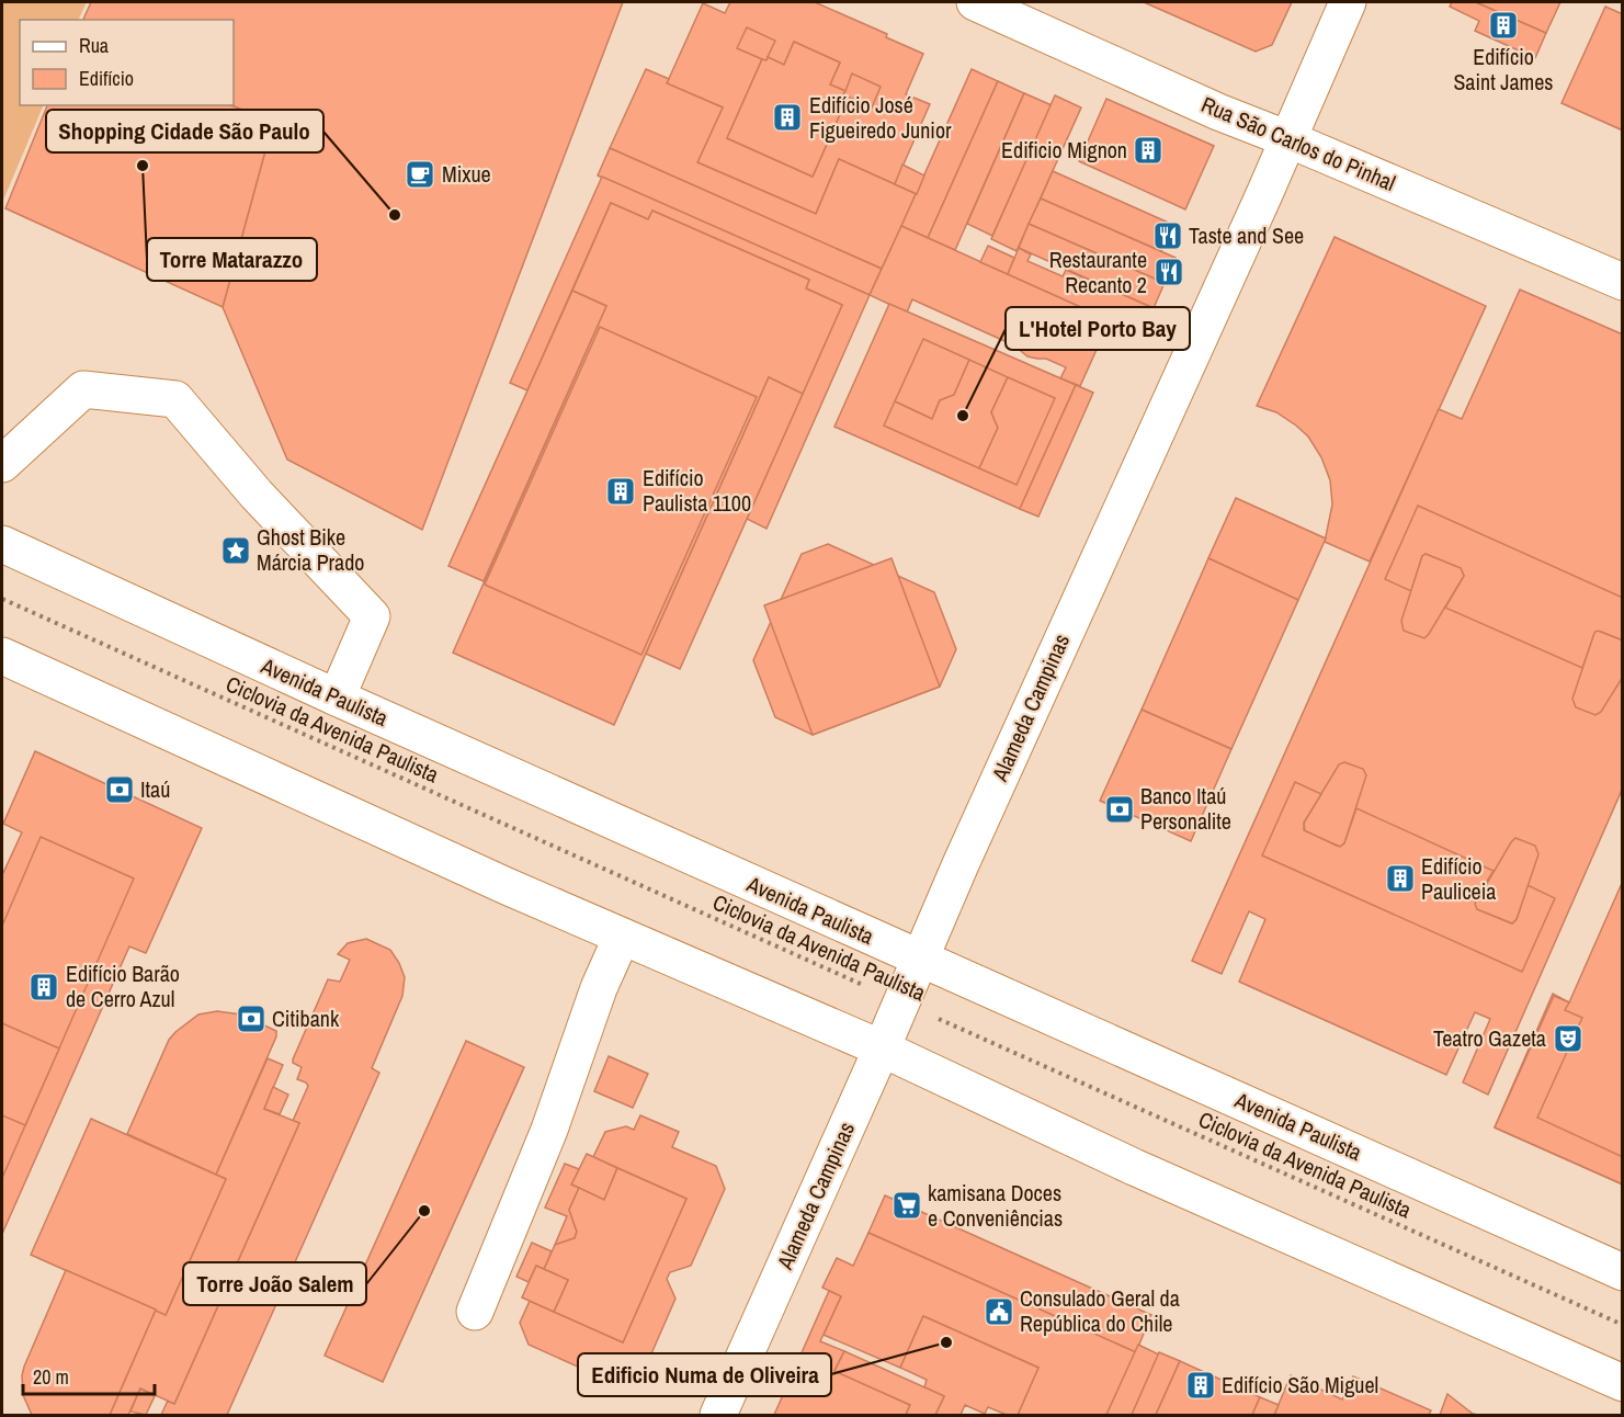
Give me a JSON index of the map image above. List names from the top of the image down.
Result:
{
  "streets": {
    "main road": ["Rua São Carlos do Pinhal", "Avenida Paulista", "Alameda Campinas"],
    "path": ["Ciclovia da Avenida Paulista"]
  },
  "crossings": [
    ["Rua São Carlos do Pinhal", "Alameda Campinas"],
    ["Avenida Paulista", "Alameda Campinas"],
    ["Alameda Campinas", "Ciclovia da Avenida Paulista"]
  ],
  "places": {
    "building": [
      "Edifício Saint James",
      "Edifício José Figueiredo Junior",
      "Edificio Mignon",
      "Edifício Paulista 1100",
      "Edifício Pauliceia",
      "Edifício Barão de Cerro Azul",
      "Edifício São Miguel"
    ],
    "other": [
      "Torre Matarazzo",
      "Shopping Cidade São Paulo",
      "L'Hotel Porto Bay",
      "Torre João Salem",
      "Edificio Numa de Oliveira"
    ],
    "cafe": ["Mixue"],
    "restaurant": ["Taste and See", "Restaurante Recanto 2"],
    "place": ["Ghost Bike Márcia Prado"],
    "bank": ["Itaú", "Banco Itaú Personalite", "Citibank"],
    "theatre": ["Teatro Gazeta"],
    "supermarket": ["kamisana Doces e Conveniências"],
    "public building": ["Consulado Geral da República do Chile"]
  },
  "legend": ["Rua", "Edifício"],
  "scale_bar": "20 m"
}
